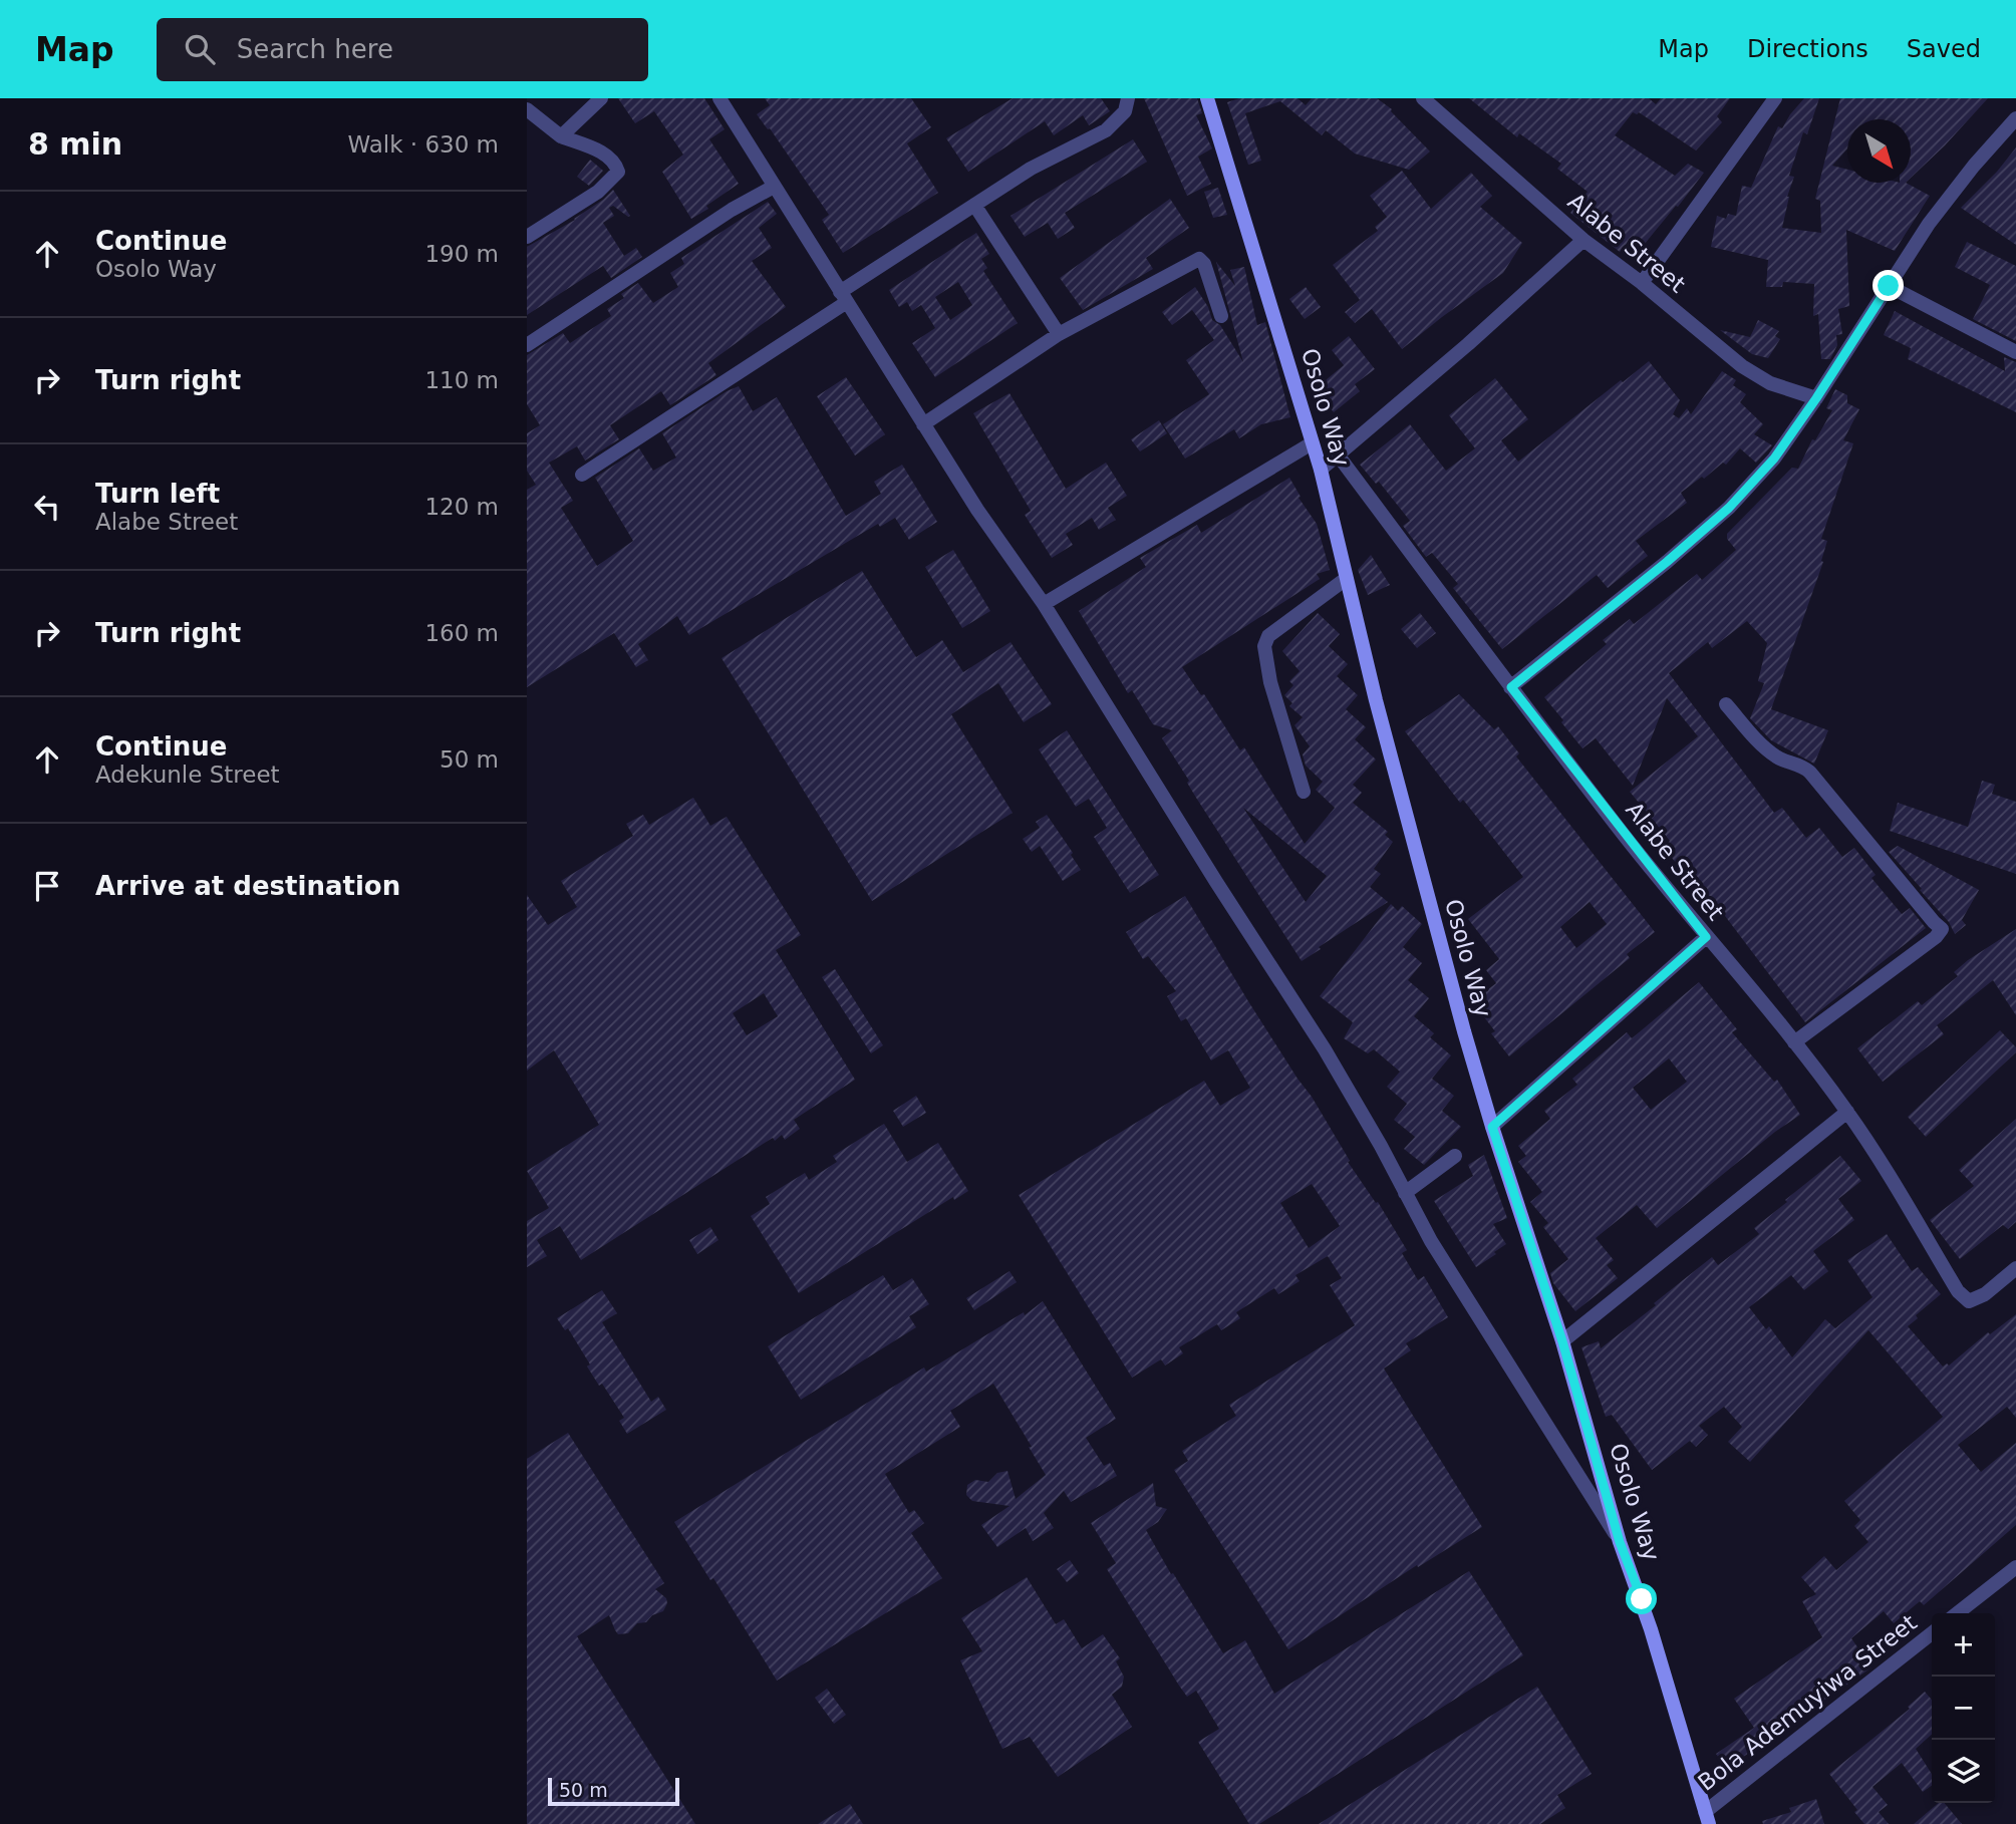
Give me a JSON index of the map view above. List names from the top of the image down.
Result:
{
  "streets": {
    "main road": ["Osolo Way"],
    "street": ["Alabe Street", "Bola Ademuyiwa Street"]
  },
  "crossings": [
    ["Osolo Way", "Bola Ademuyiwa Street"]
  ],
  "scale_bar": "50 m",
  "north": "bottom right",
  "page": {
    "header": "Map",
    "search": "Search here",
    "nav": ["Map", "Directions", "Saved"],
    "heading": ["8 min", "Walk · 630 m"],
    "list": [
      ["Continue", "Osolo Way", "190 m"],
      ["Turn right", "110 m"],
      ["Turn left", "Alabe Street", "120 m"],
      ["Turn right", "160 m"],
      ["Continue", "Adekunle Street", "50 m"],
      "Arrive at destination"
    ],
    "map_buttons": ["+", "−"],
    "scale": "50 m"
  }
}
